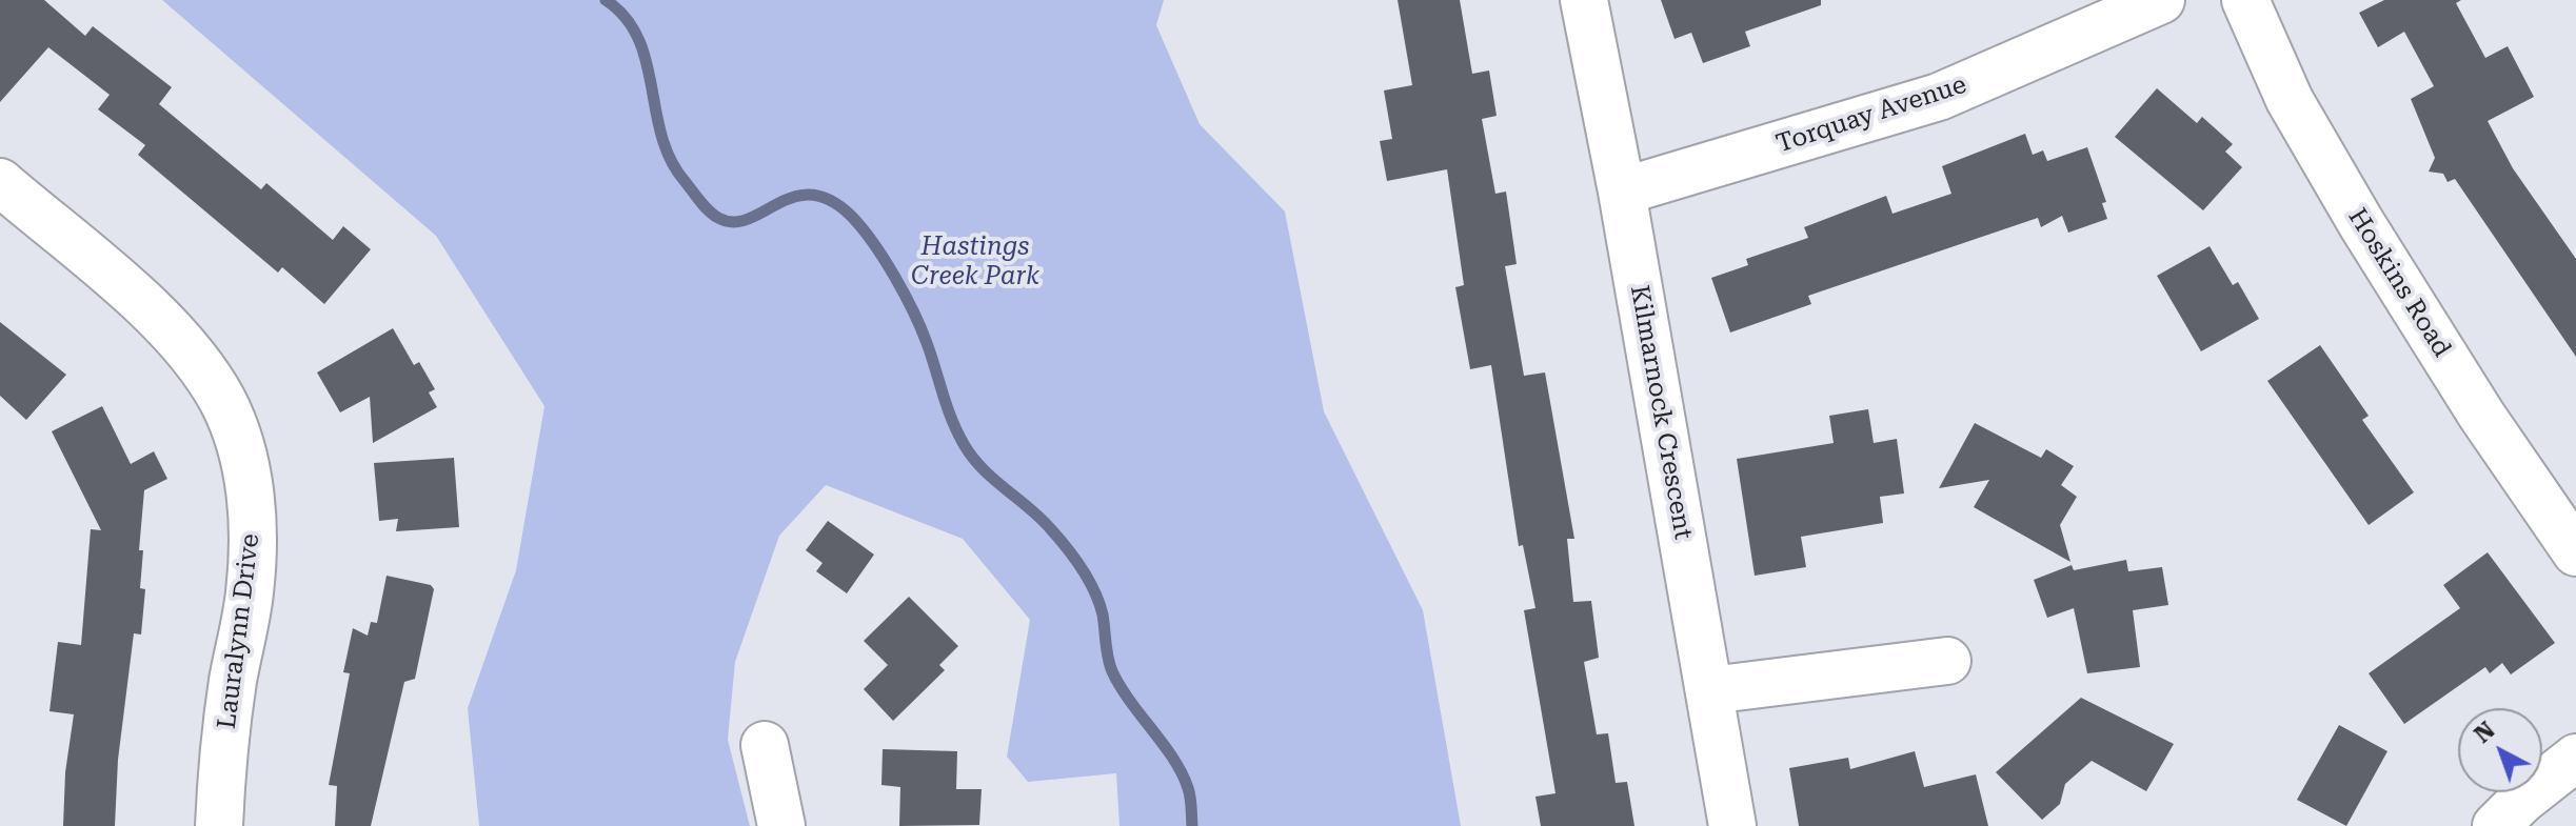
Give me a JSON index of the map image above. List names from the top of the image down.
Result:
{
  "streets": {
    "street": [
      "Torquay Avenue",
      "Hoskins Road",
      "Kilmarnock Crescent",
      "Lauralynn Drive"
    ]
  },
  "crossings": [
    ["Torquay Avenue", "Kilmarnock Crescent"]
  ],
  "parks": ["Hastings Creek Park"],
  "north": "top left"
}
